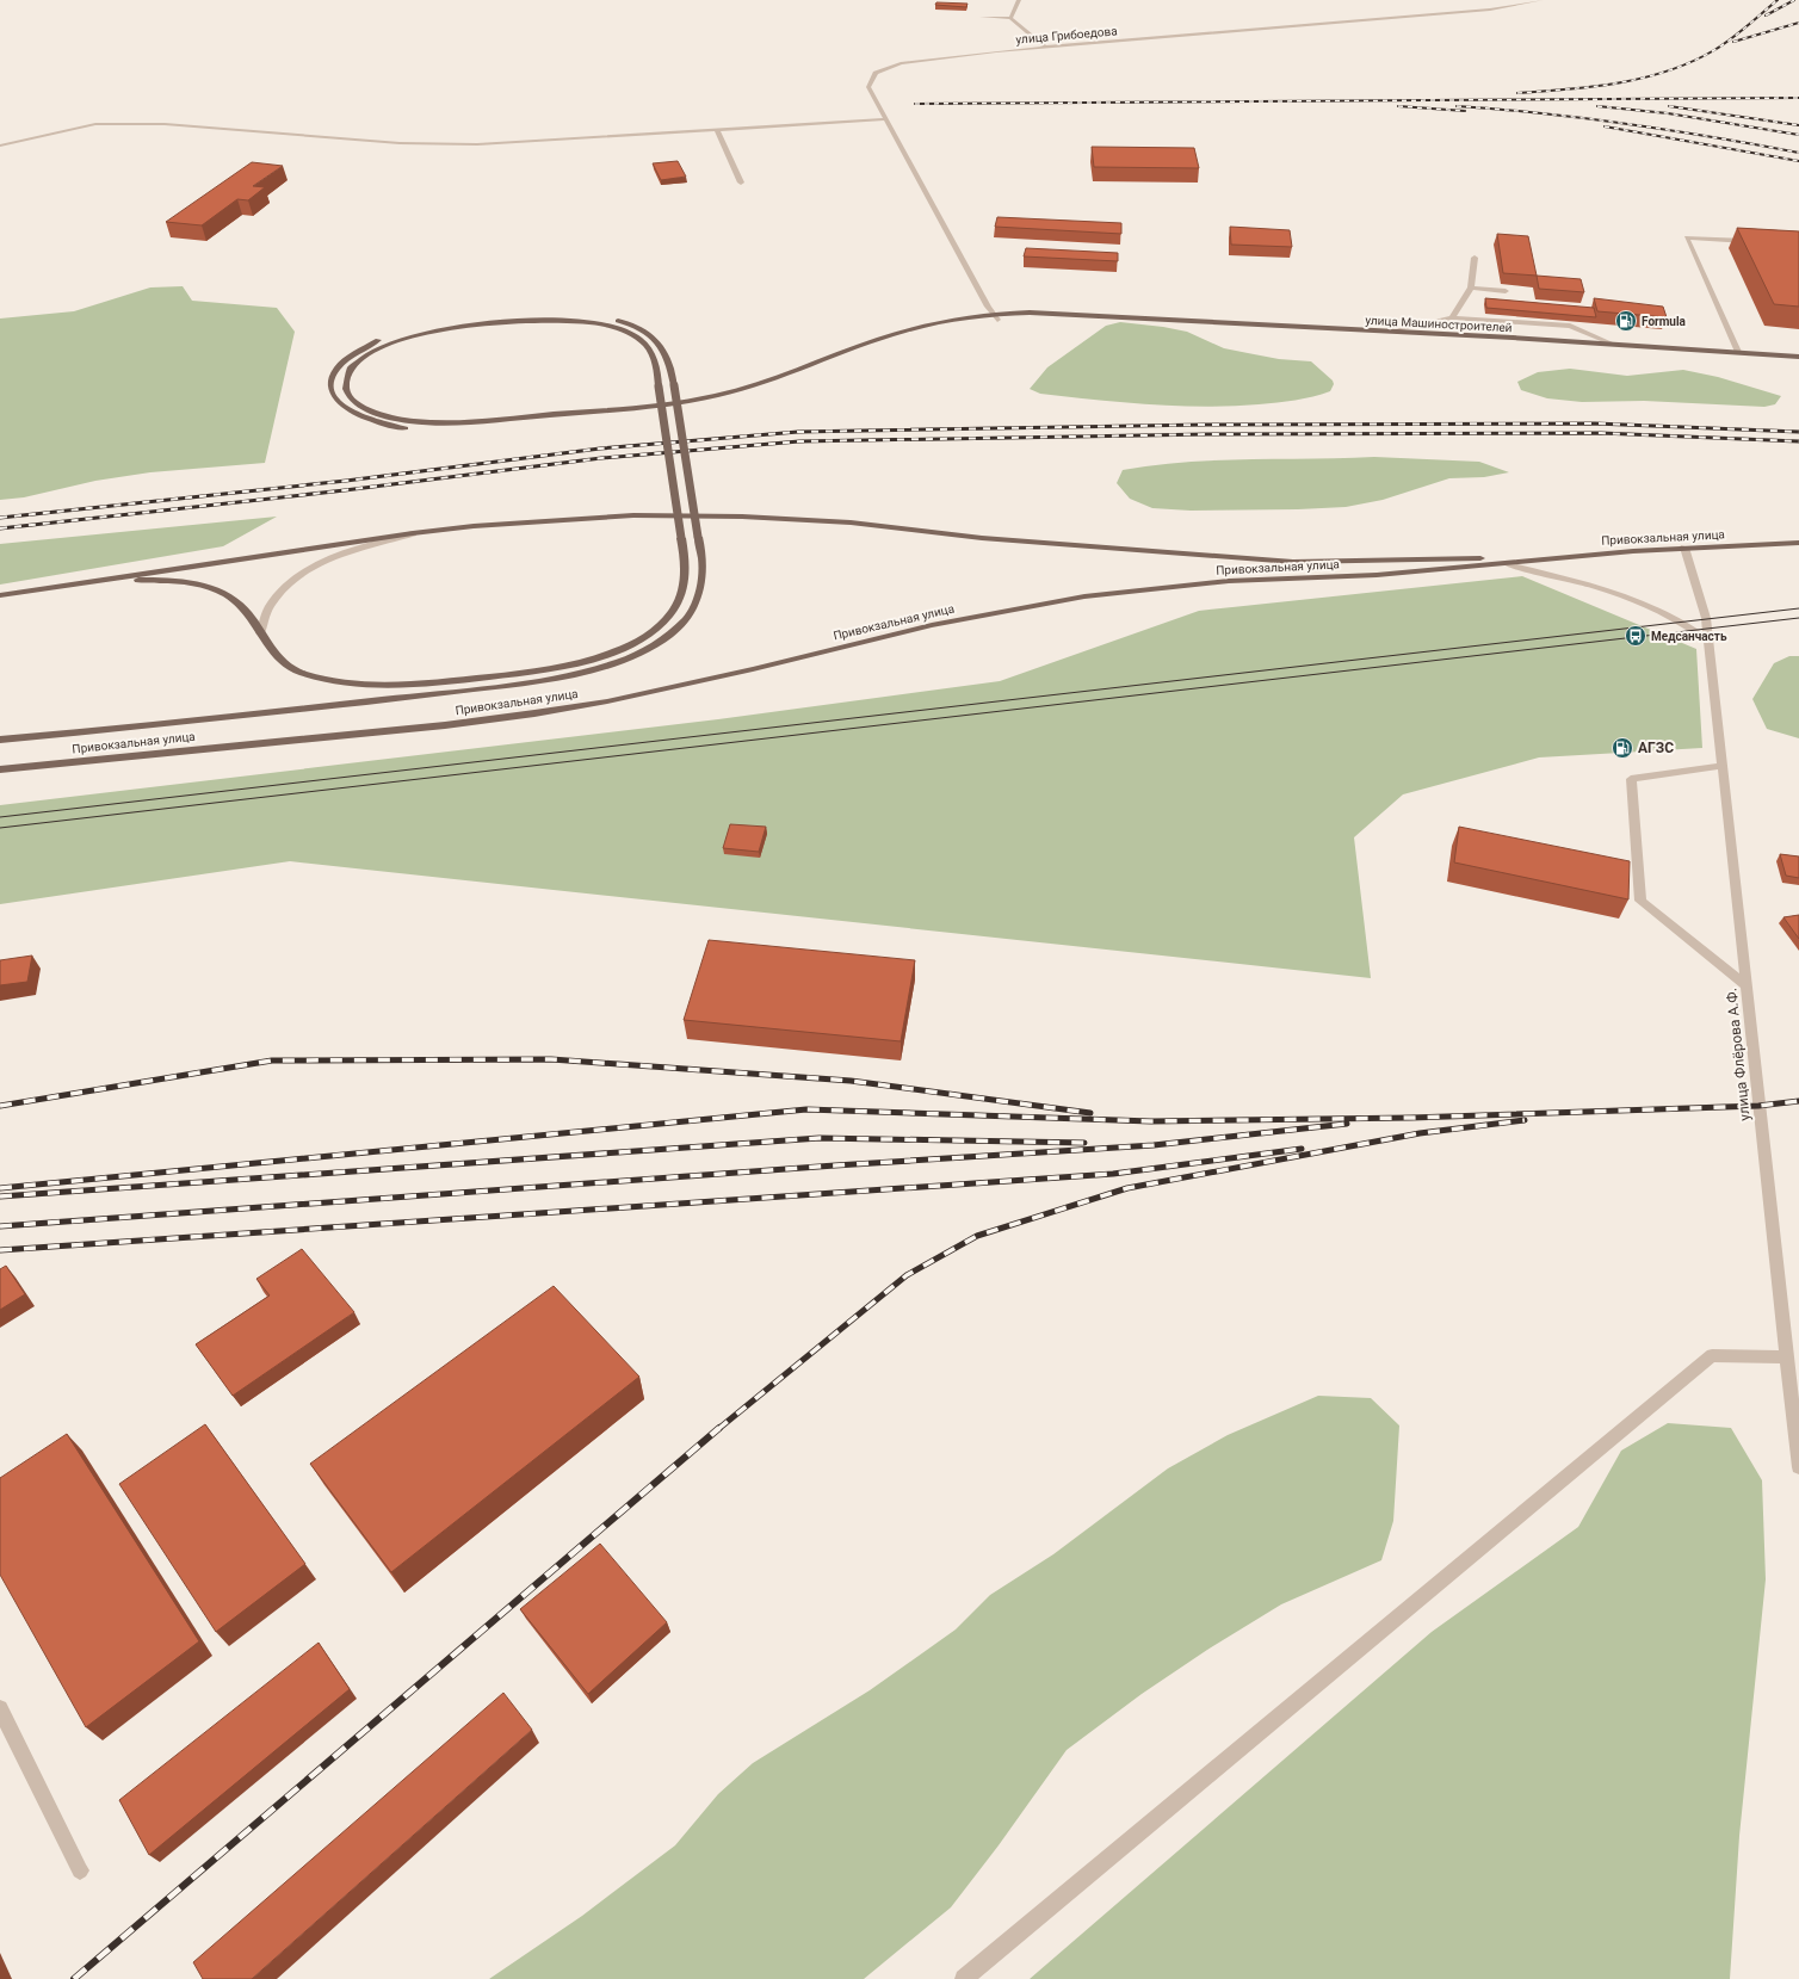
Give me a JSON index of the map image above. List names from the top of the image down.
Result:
{
  "streets": {
    "main road": ["улица Машиностроителей", "Привокзальная улица"],
    "street": ["улица Грибоедова", "улица Флёрова А.Ф."]
  },
  "crossings": [
    ["улица Грибоедова", "улица Машиностроителей"],
    ["Привокзальная улица", "улица Флёрова А.Ф."]
  ],
  "places": {
    "fuel station": ["Formula", "АГЗС"],
    "bus stop": ["Медсанчасть"]
  }
}
